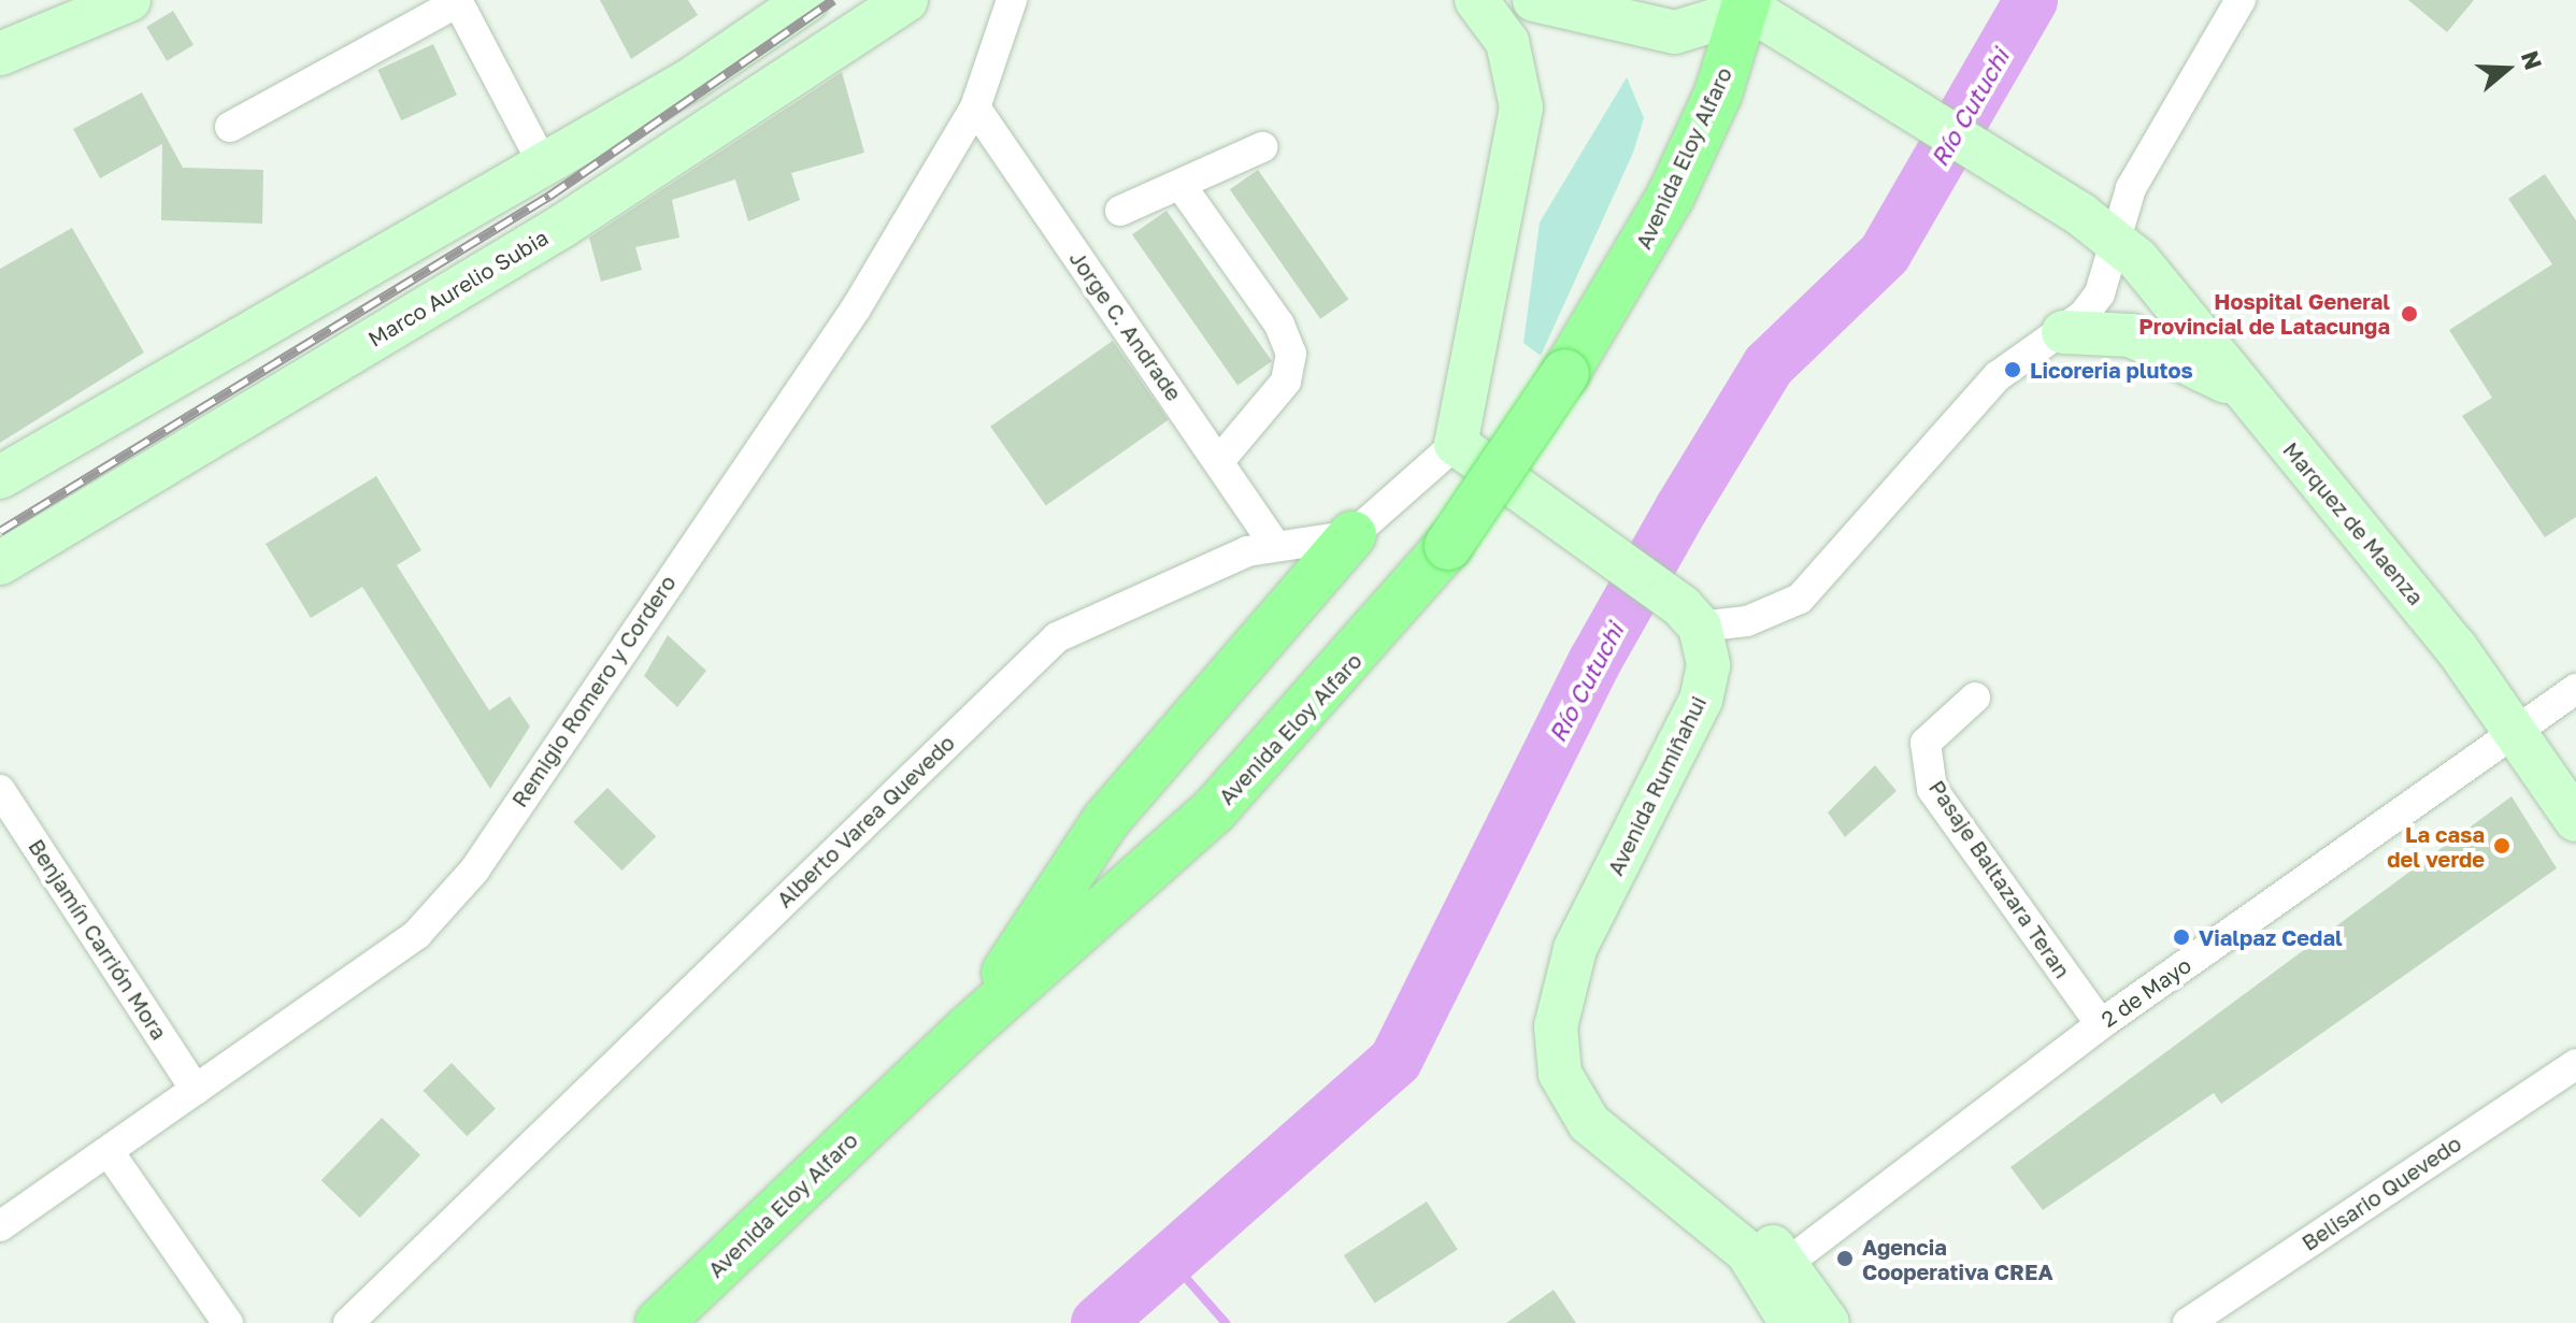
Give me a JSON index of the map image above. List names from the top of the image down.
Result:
{
  "streets": {
    "main road": [
      "Avenida Eloy Alfaro",
      "Marco Aurelio Subia",
      "Marquez de Maenza",
      "Avenida Rumiñahui"
    ],
    "street": [
      "Jorge C. Andrade",
      "Remigio Romero y Cordero",
      "Alberto Varea Quevedo",
      "Pasaje Baltazara Teran",
      "Benjamín Carrión Mora",
      "2 de Mayo",
      "Belisario Quevedo"
    ]
  },
  "crossings": [
    ["Avenida Eloy Alfaro", "Marquez de Maenza"],
    ["Jorge C. Andrade", "Remigio Romero y Cordero"],
    ["Jorge C. Andrade", "Alberto Varea Quevedo"],
    ["Marquez de Maenza", "2 de Mayo"],
    ["Remigio Romero y Cordero", "Benjamín Carrión Mora"],
    ["Avenida Rumiñahui", "2 de Mayo"],
    ["Pasaje Baltazara Teran", "2 de Mayo"]
  ],
  "water": ["Río Cutuchi"],
  "places": [
    "Hospital General Provincial de Latacunga",
    "Licoreria plutos",
    "La casa del verde",
    "Vialpaz Cedal",
    "Agencia Cooperativa CREA"
  ],
  "north": "right"
}
